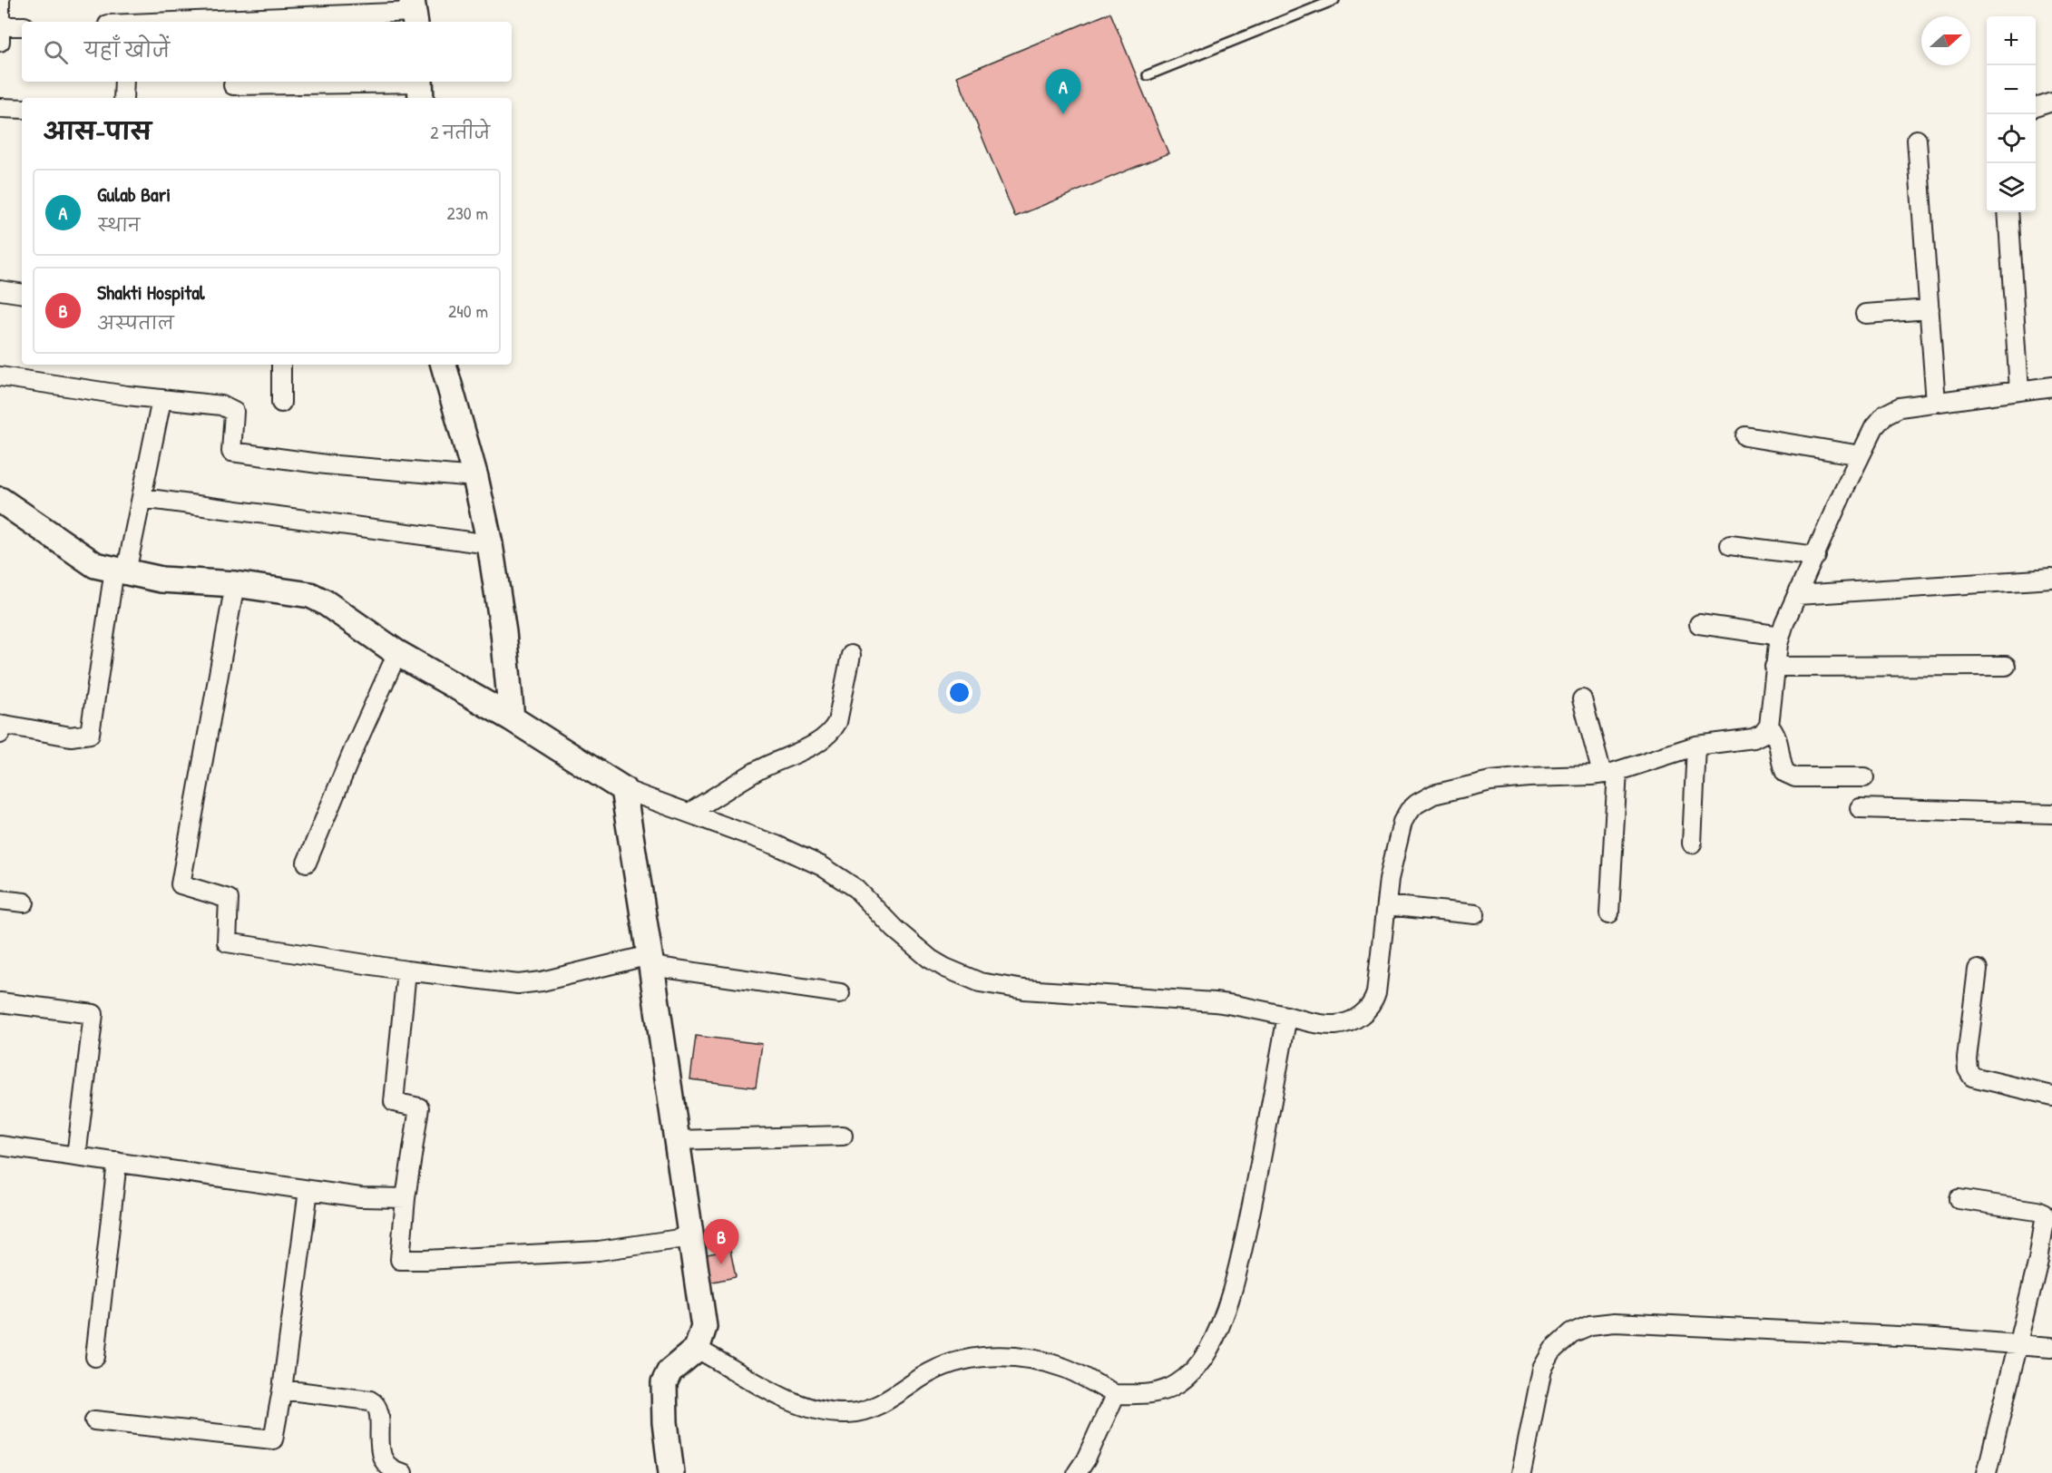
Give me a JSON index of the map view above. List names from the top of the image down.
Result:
{
  "north": "right",
  "page": {
    "map_buttons": ["+", "−"],
    "search": "यहाँ खोजें",
    "pins": ["A", "B"],
    "heading": ["आस-पास", "2 नतीजे"],
    "list": [
      {
        "mark": "A",
        "name": "Gulab Bari",
        "note": "स्थान",
        "value": "230 m"
      },
      {
        "mark": "B",
        "name": "Shakti Hospital",
        "note": "अस्पताल",
        "value": "240 m"
      }
    ]
  }
}
